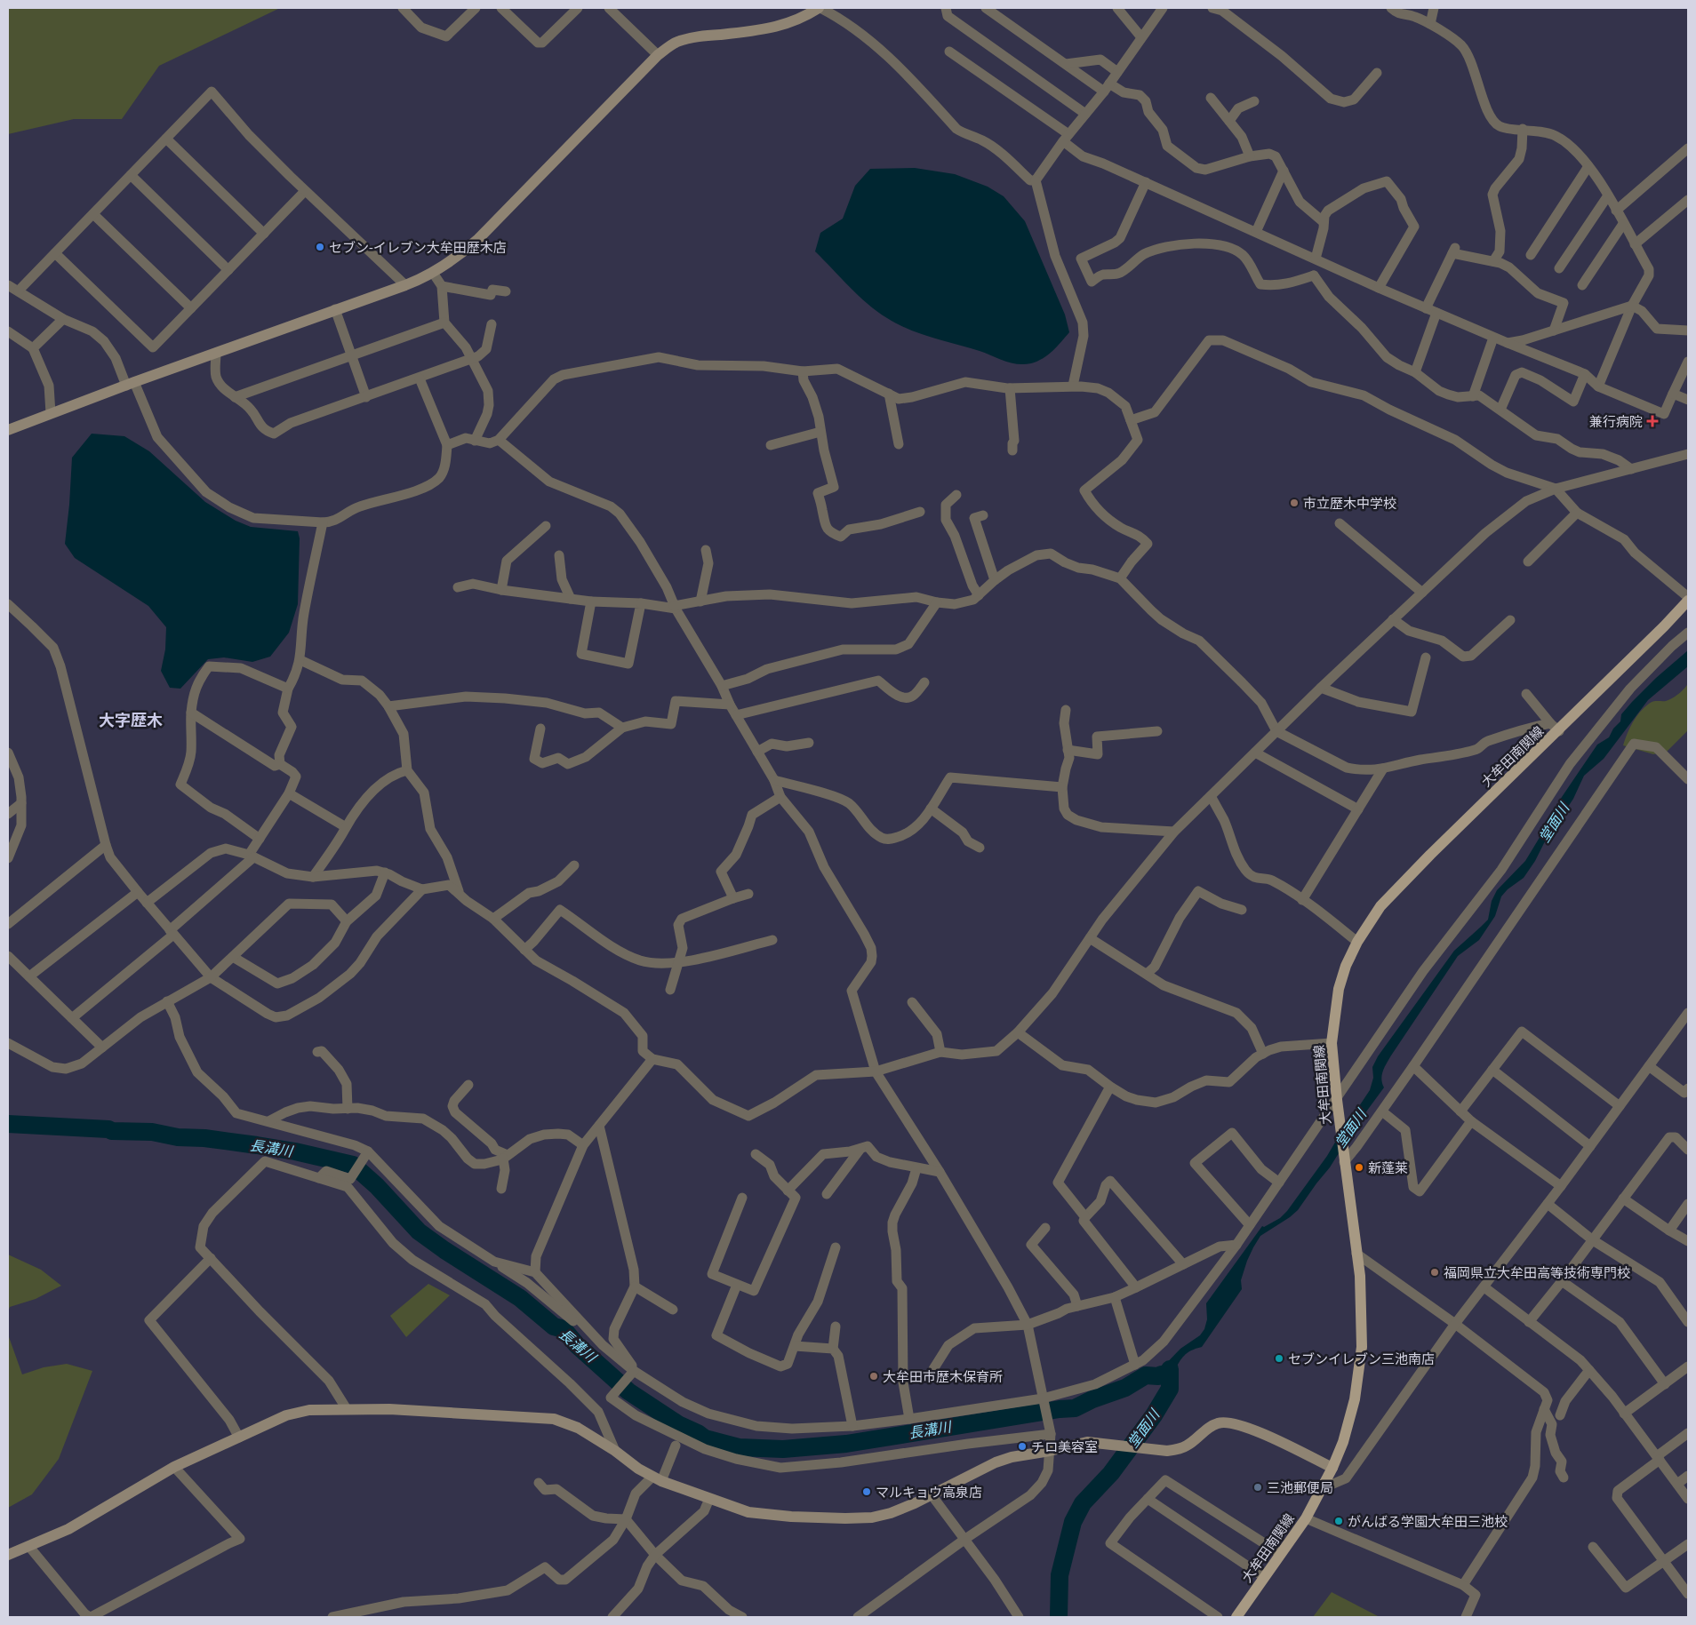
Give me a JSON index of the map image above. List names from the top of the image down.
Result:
{
  "streets": {
    "main road": ["大牟田南関線"]
  },
  "districts": ["大字歴木"],
  "water": ["堂面川", "長溝川"],
  "places": {
    "other": [
      "セブン-イレブン大牟田歴木店",
      "市立歴木中学校",
      "新蓬莱",
      "福岡県立大牟田高等技術専門校",
      "セブンイレブン三池南店",
      "大牟田市歴木保育所",
      "チロ美容室",
      "三池郵便局",
      "マルキョウ高泉店",
      "がんばる学園大牟田三池校"
    ],
    "health": ["兼行病院"]
  }
}
